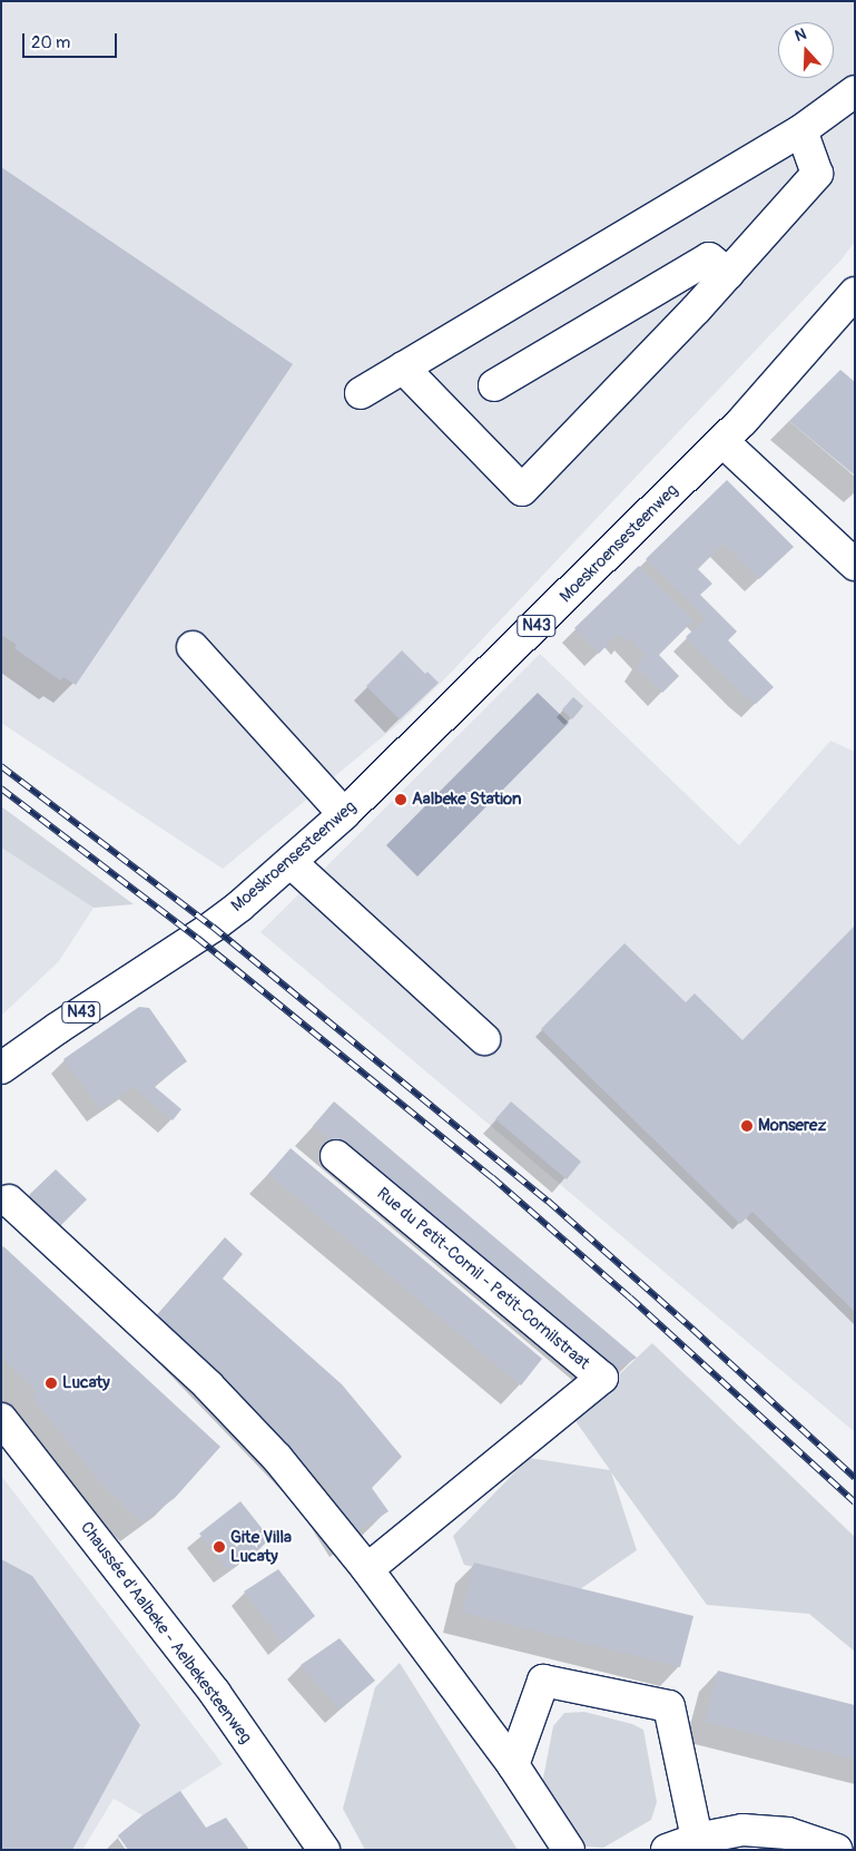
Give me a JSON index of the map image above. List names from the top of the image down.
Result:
{
  "streets": {
    "street": [
      "Moeskroensesteenweg",
      "N43",
      "Rue du Petit-Cornil - Petit-Cornilstraat",
      "Chaussée d'Aalbeke - Aelbekesteenweg"
    ]
  },
  "places": [
    "Aalbeke Station",
    "Monserez",
    "Lucaty",
    "Gite Villa Lucaty"
  ],
  "scale_bar": "20 m",
  "north": "top"
}
